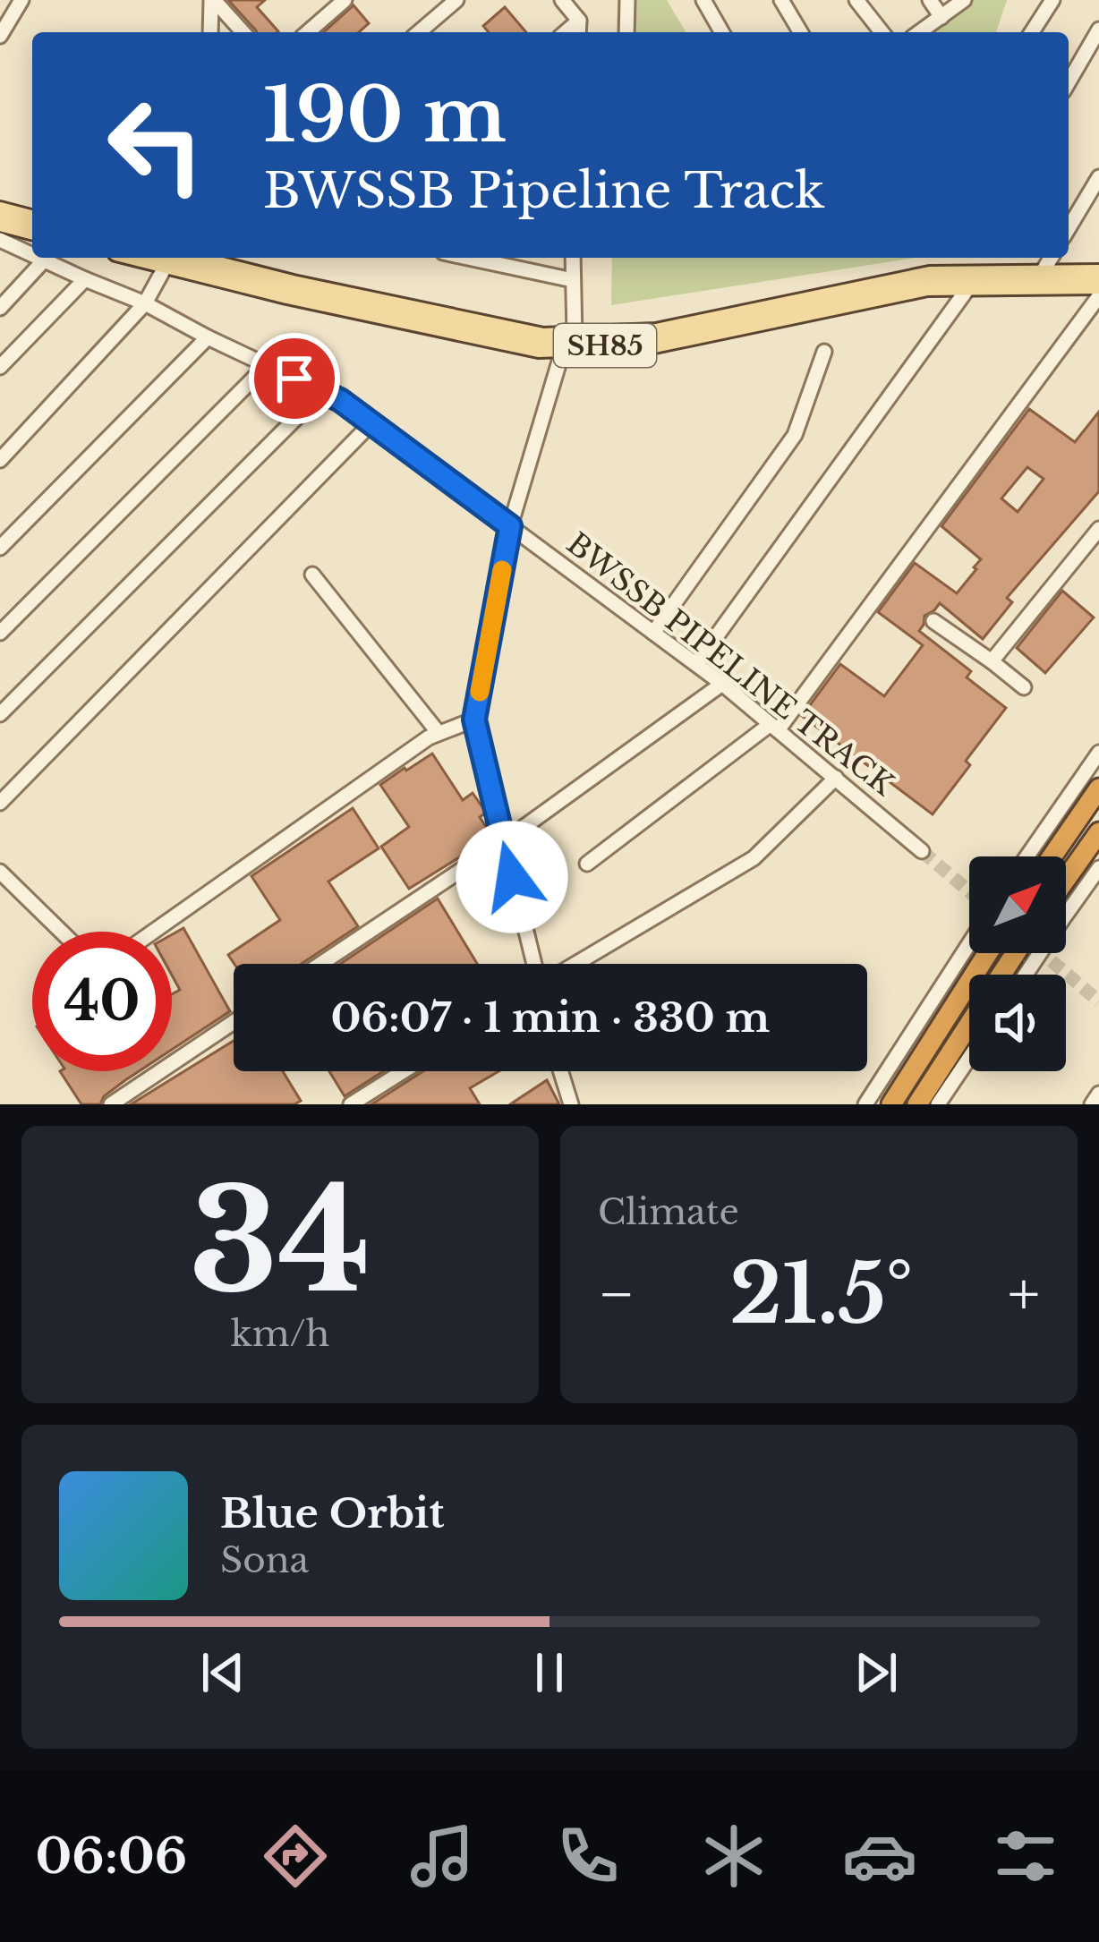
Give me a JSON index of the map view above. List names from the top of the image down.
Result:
{
  "streets": {
    "main road": ["SH85"],
    "street": ["BWSSB PIPELINE TRACK"]
  },
  "north": "top right",
  "page": {
    "turn": ["190 m", "BWSSB Pipeline Track"],
    "limit": "40",
    "trip": "06:07 · 1 min · 330 m",
    "tile": [
      ["34", "km/h"],
      "Climate"
    ],
    "heat": ["−", "21.5°", "+"],
    "song": ["Blue Orbit", "Sona"],
    "tabs": "06:06"
  }
}
